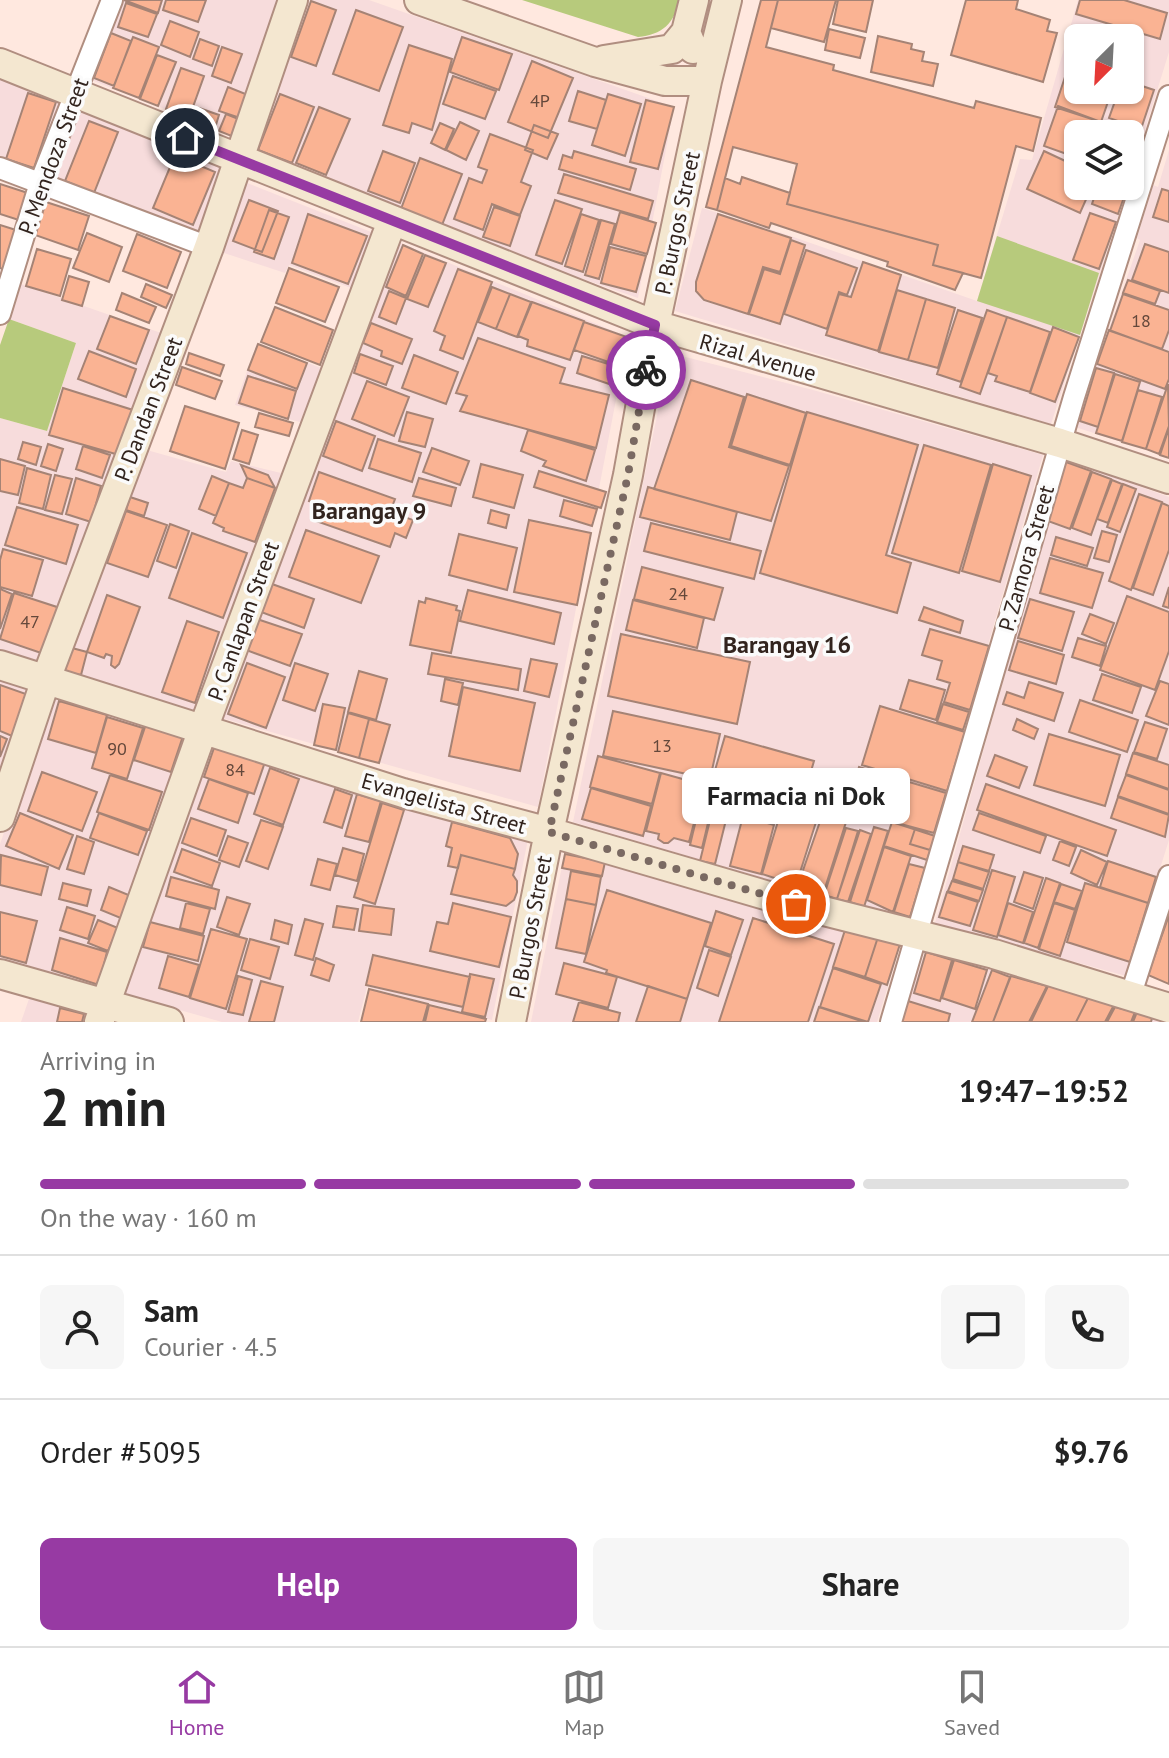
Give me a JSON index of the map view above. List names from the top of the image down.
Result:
{
  "streets": {
    "street": [
      "P. Mendoza Street",
      "P. Burgos Street",
      "Rizal Avenue",
      "P. Dandan Street",
      "P. Zamora Street",
      "P. Canlapan Street",
      "Evangelista Street"
    ]
  },
  "crossings": [
    ["P. Mendoza Street", "Rizal Avenue"],
    ["P. Burgos Street", "Rizal Avenue"],
    ["P. Burgos Street", "Evangelista Street"],
    ["Rizal Avenue", "P. Dandan Street"],
    ["Rizal Avenue", "P. Zamora Street"],
    ["Rizal Avenue", "P. Canlapan Street"],
    ["P. Dandan Street", "Evangelista Street"],
    ["P. Zamora Street", "Evangelista Street"],
    ["P. Canlapan Street", "Evangelista Street"]
  ],
  "districts": ["Barangay 9", "Barangay 16"],
  "places": ["Farmacia ni Dok"],
  "house_numbers": [
    "4P",
    "18",
    "24",
    "47",
    "13",
    "90",
    "84"
  ],
  "north": "bottom left",
  "page": {
    "bubble": "Farmacia ni Dok",
    "heading": ["2 min", "Arriving in", "19:47–19:52"],
    "panel": [
      "Sam",
      "Courier · 4.5",
      "Order #5095",
      "$9.76"
    ],
    "bar": "On the way · 160 m",
    "buttons": ["Help", "Share"],
    "tabs": ["Home", "Map", "Saved"]
  }
}
